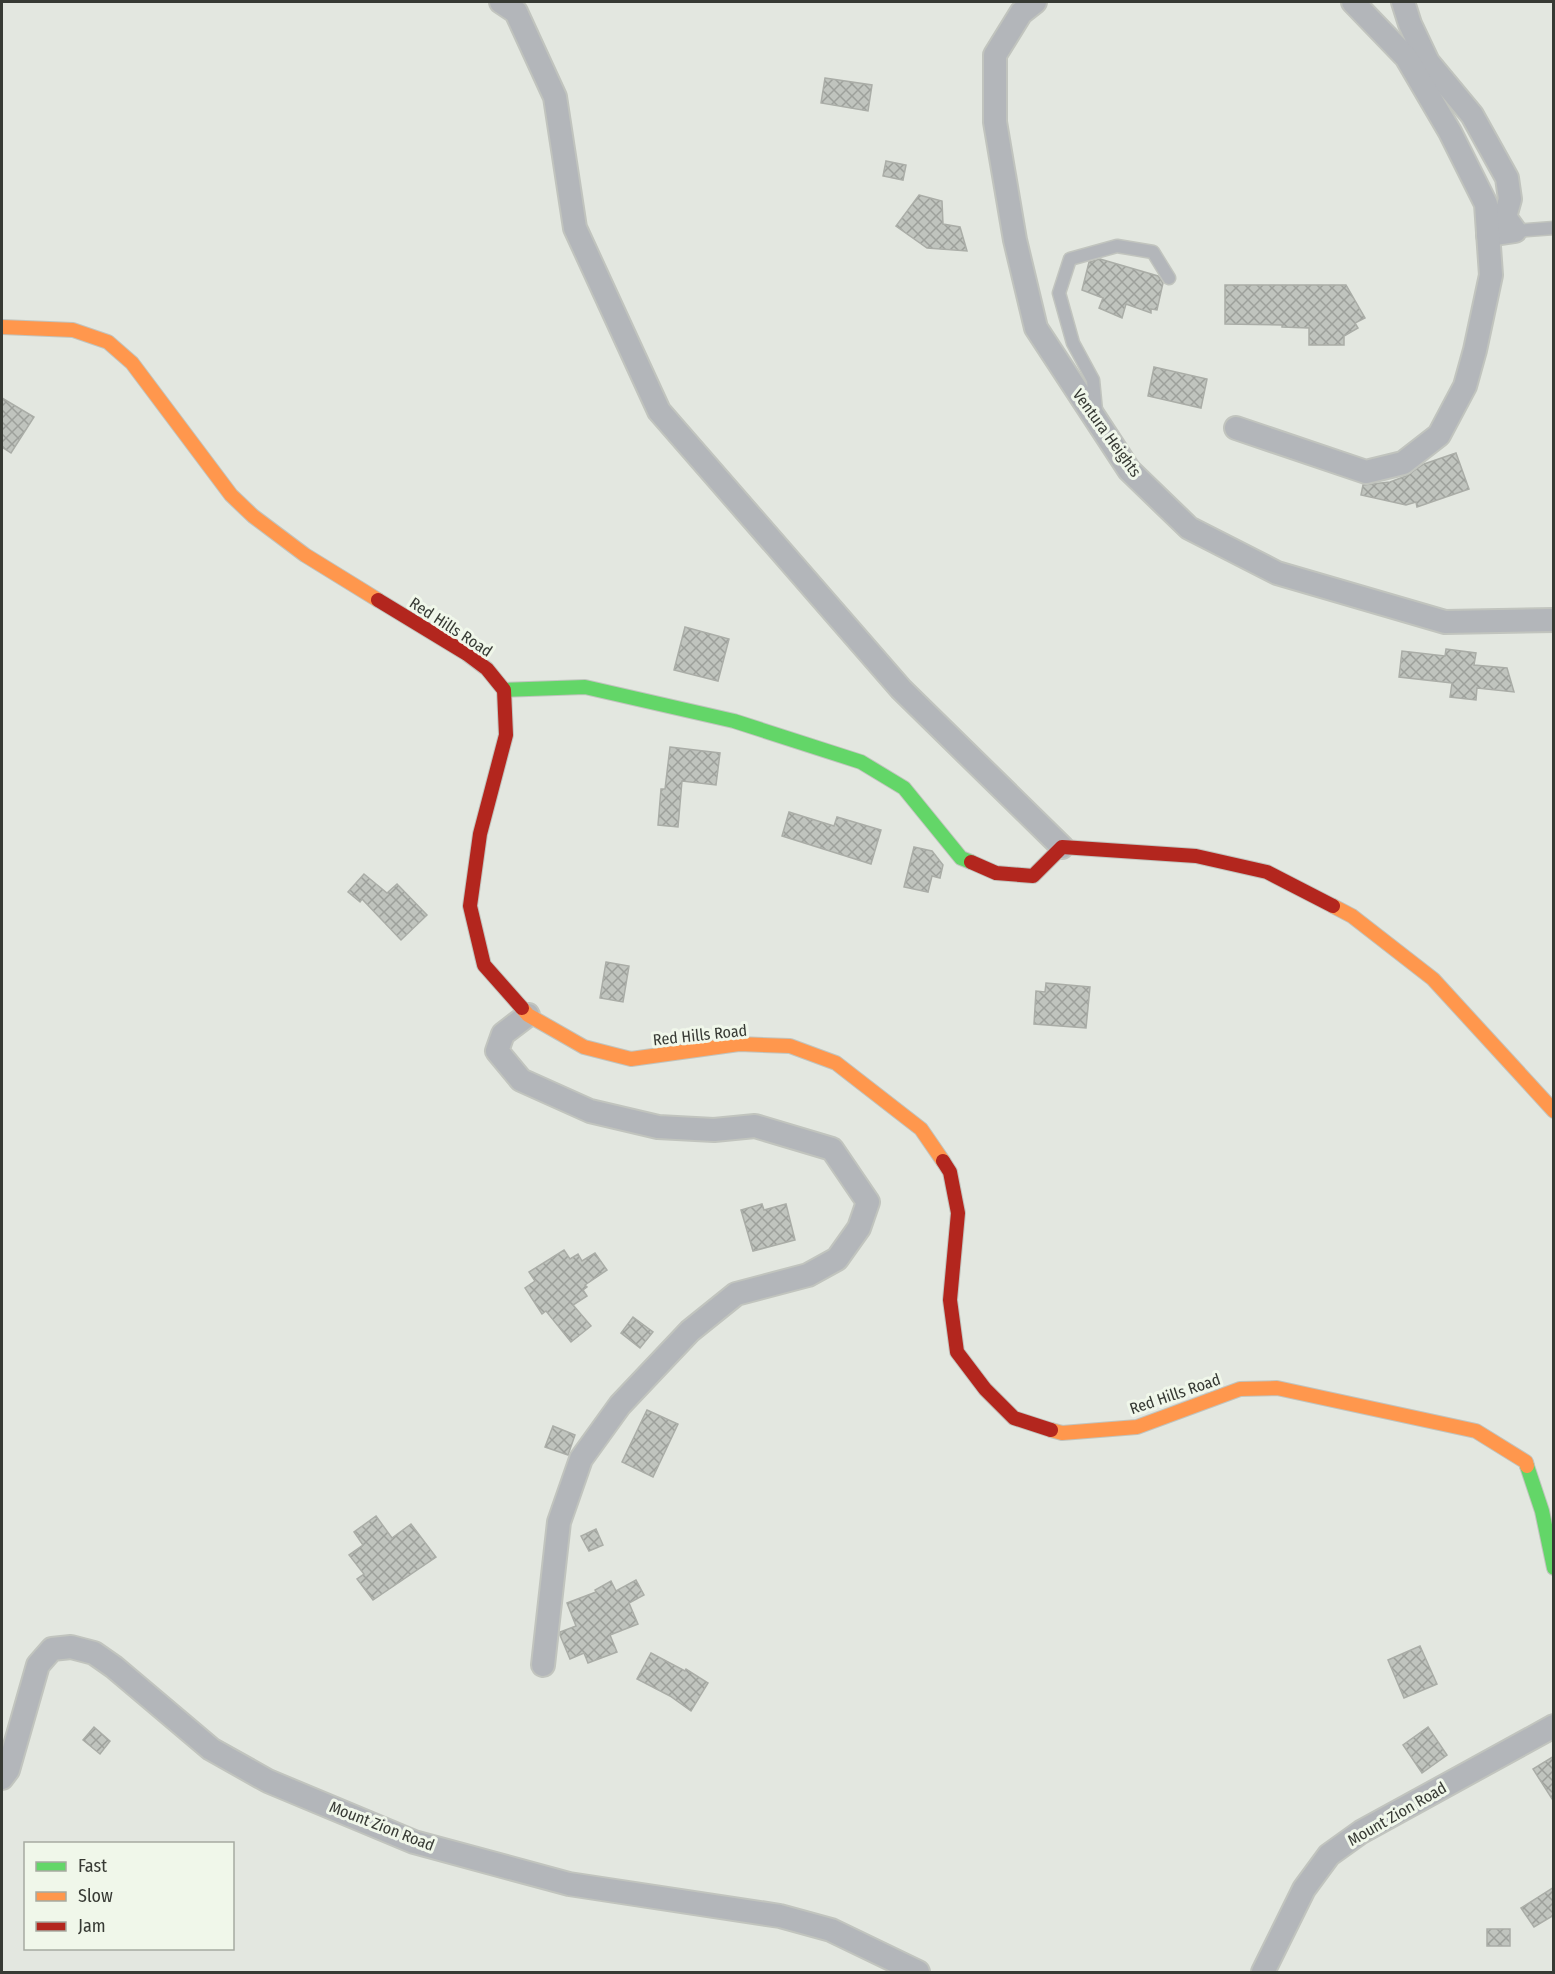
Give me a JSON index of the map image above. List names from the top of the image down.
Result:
{
  "streets": {
    "main road": ["Red Hills Road"],
    "street": ["Ventura Heights", "Mount Zion Road"]
  },
  "legend": ["Fast", "Slow", "Jam"]
}
